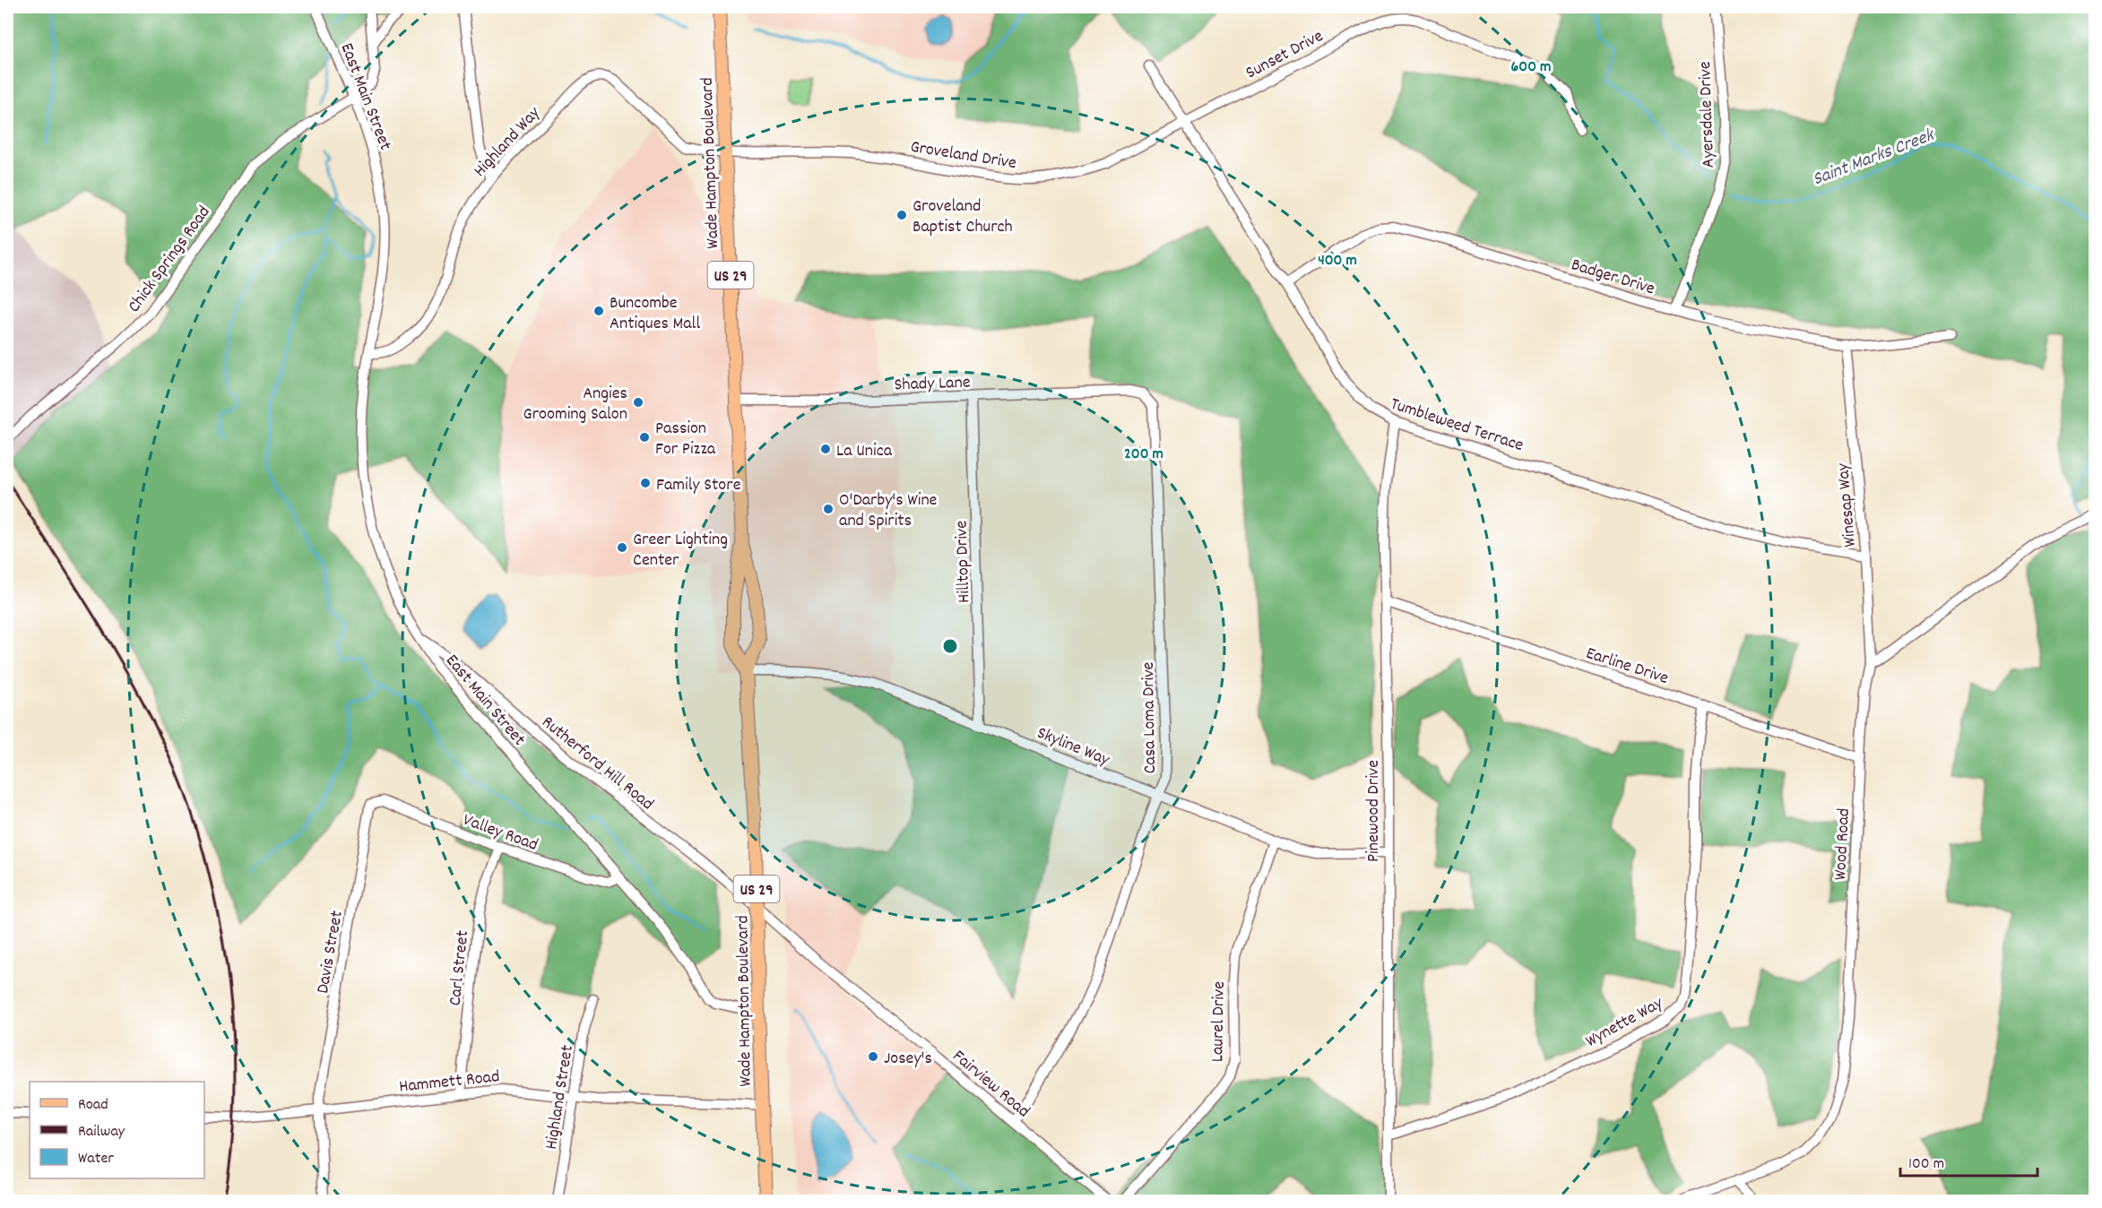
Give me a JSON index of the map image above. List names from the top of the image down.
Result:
{
  "streets": {
    "main road": ["Wade Hampton Boulevard", "US 29"],
    "street": [
      "Sunset Drive",
      "East Main Street",
      "Ayersdale Drive",
      "Highland Way",
      "Groveland Drive",
      "Chick Springs Road",
      "Badger Drive",
      "Shady Lane",
      "Tumbleweed Terrace",
      "Winesap Way",
      "Hilltop Drive",
      "Earline Drive",
      "Casa Loma Drive",
      "Skyline Way",
      "Rutherford Hill Road",
      "Pinewood Drive",
      "Valley Road",
      "Wood Road",
      "Davis Street",
      "Carl Street",
      "Wynette Way",
      "Laurel Drive",
      "Hammett Road",
      "Fairview Road",
      "Highland Street"
    ]
  },
  "crossings": [
    ["Sunset Drive", "Groveland Drive"],
    ["Sunset Drive", "Tumbleweed Terrace"],
    ["East Main Street", "Highland Way"],
    ["East Main Street", "Wade Hampton Boulevard"],
    ["East Main Street", "Chick Springs Road"],
    ["East Main Street", "Rutherford Hill Road"],
    ["East Main Street", "Valley Road"],
    ["Ayersdale Drive", "Badger Drive"],
    ["Highland Way", "Groveland Drive"],
    ["Highland Way", "Wade Hampton Boulevard"],
    ["Groveland Drive", "Wade Hampton Boulevard"],
    ["Groveland Drive", "Tumbleweed Terrace"],
    ["Wade Hampton Boulevard", "Shady Lane"],
    ["Wade Hampton Boulevard", "Skyline Way"],
    ["Wade Hampton Boulevard", "Rutherford Hill Road"],
    ["Wade Hampton Boulevard", "Hammett Road"],
    ["Wade Hampton Boulevard", "Fairview Road"],
    ["Badger Drive", "Tumbleweed Terrace"],
    ["Badger Drive", "Winesap Way"],
    ["Shady Lane", "Hilltop Drive"],
    ["Shady Lane", "Casa Loma Drive"],
    ["Tumbleweed Terrace", "Winesap Way"],
    ["Tumbleweed Terrace", "Pinewood Drive"],
    ["Winesap Way", "Wood Road"],
    ["Hilltop Drive", "Skyline Way"],
    ["Earline Drive", "Pinewood Drive"],
    ["Earline Drive", "Wood Road"],
    ["Earline Drive", "Wynette Way"],
    ["Casa Loma Drive", "Skyline Way"],
    ["Casa Loma Drive", "Fairview Road"],
    ["Skyline Way", "Pinewood Drive"],
    ["Skyline Way", "Laurel Drive"],
    ["Rutherford Hill Road", "Fairview Road"],
    ["Pinewood Drive", "Wynette Way"],
    ["Valley Road", "Davis Street"],
    ["Valley Road", "Carl Street"],
    ["Davis Street", "Hammett Road"],
    ["Carl Street", "Hammett Road"],
    ["Hammett Road", "Highland Street"]
  ],
  "water": ["Saint Marks Creek"],
  "places": [
    "Groveland Baptist Church",
    "Buncombe Antiques Mall",
    "Angies Grooming Salon",
    "Passion For Pizza",
    "La Unica",
    "Family Store",
    "O'Darby's Wine and Spirits",
    "Greer Lighting Center",
    "Josey's"
  ],
  "legend": ["Road", "Railway", "Water"],
  "scale_bar": "100 m",
  "rings": ["600 m", "400 m", "200 m"]
}
